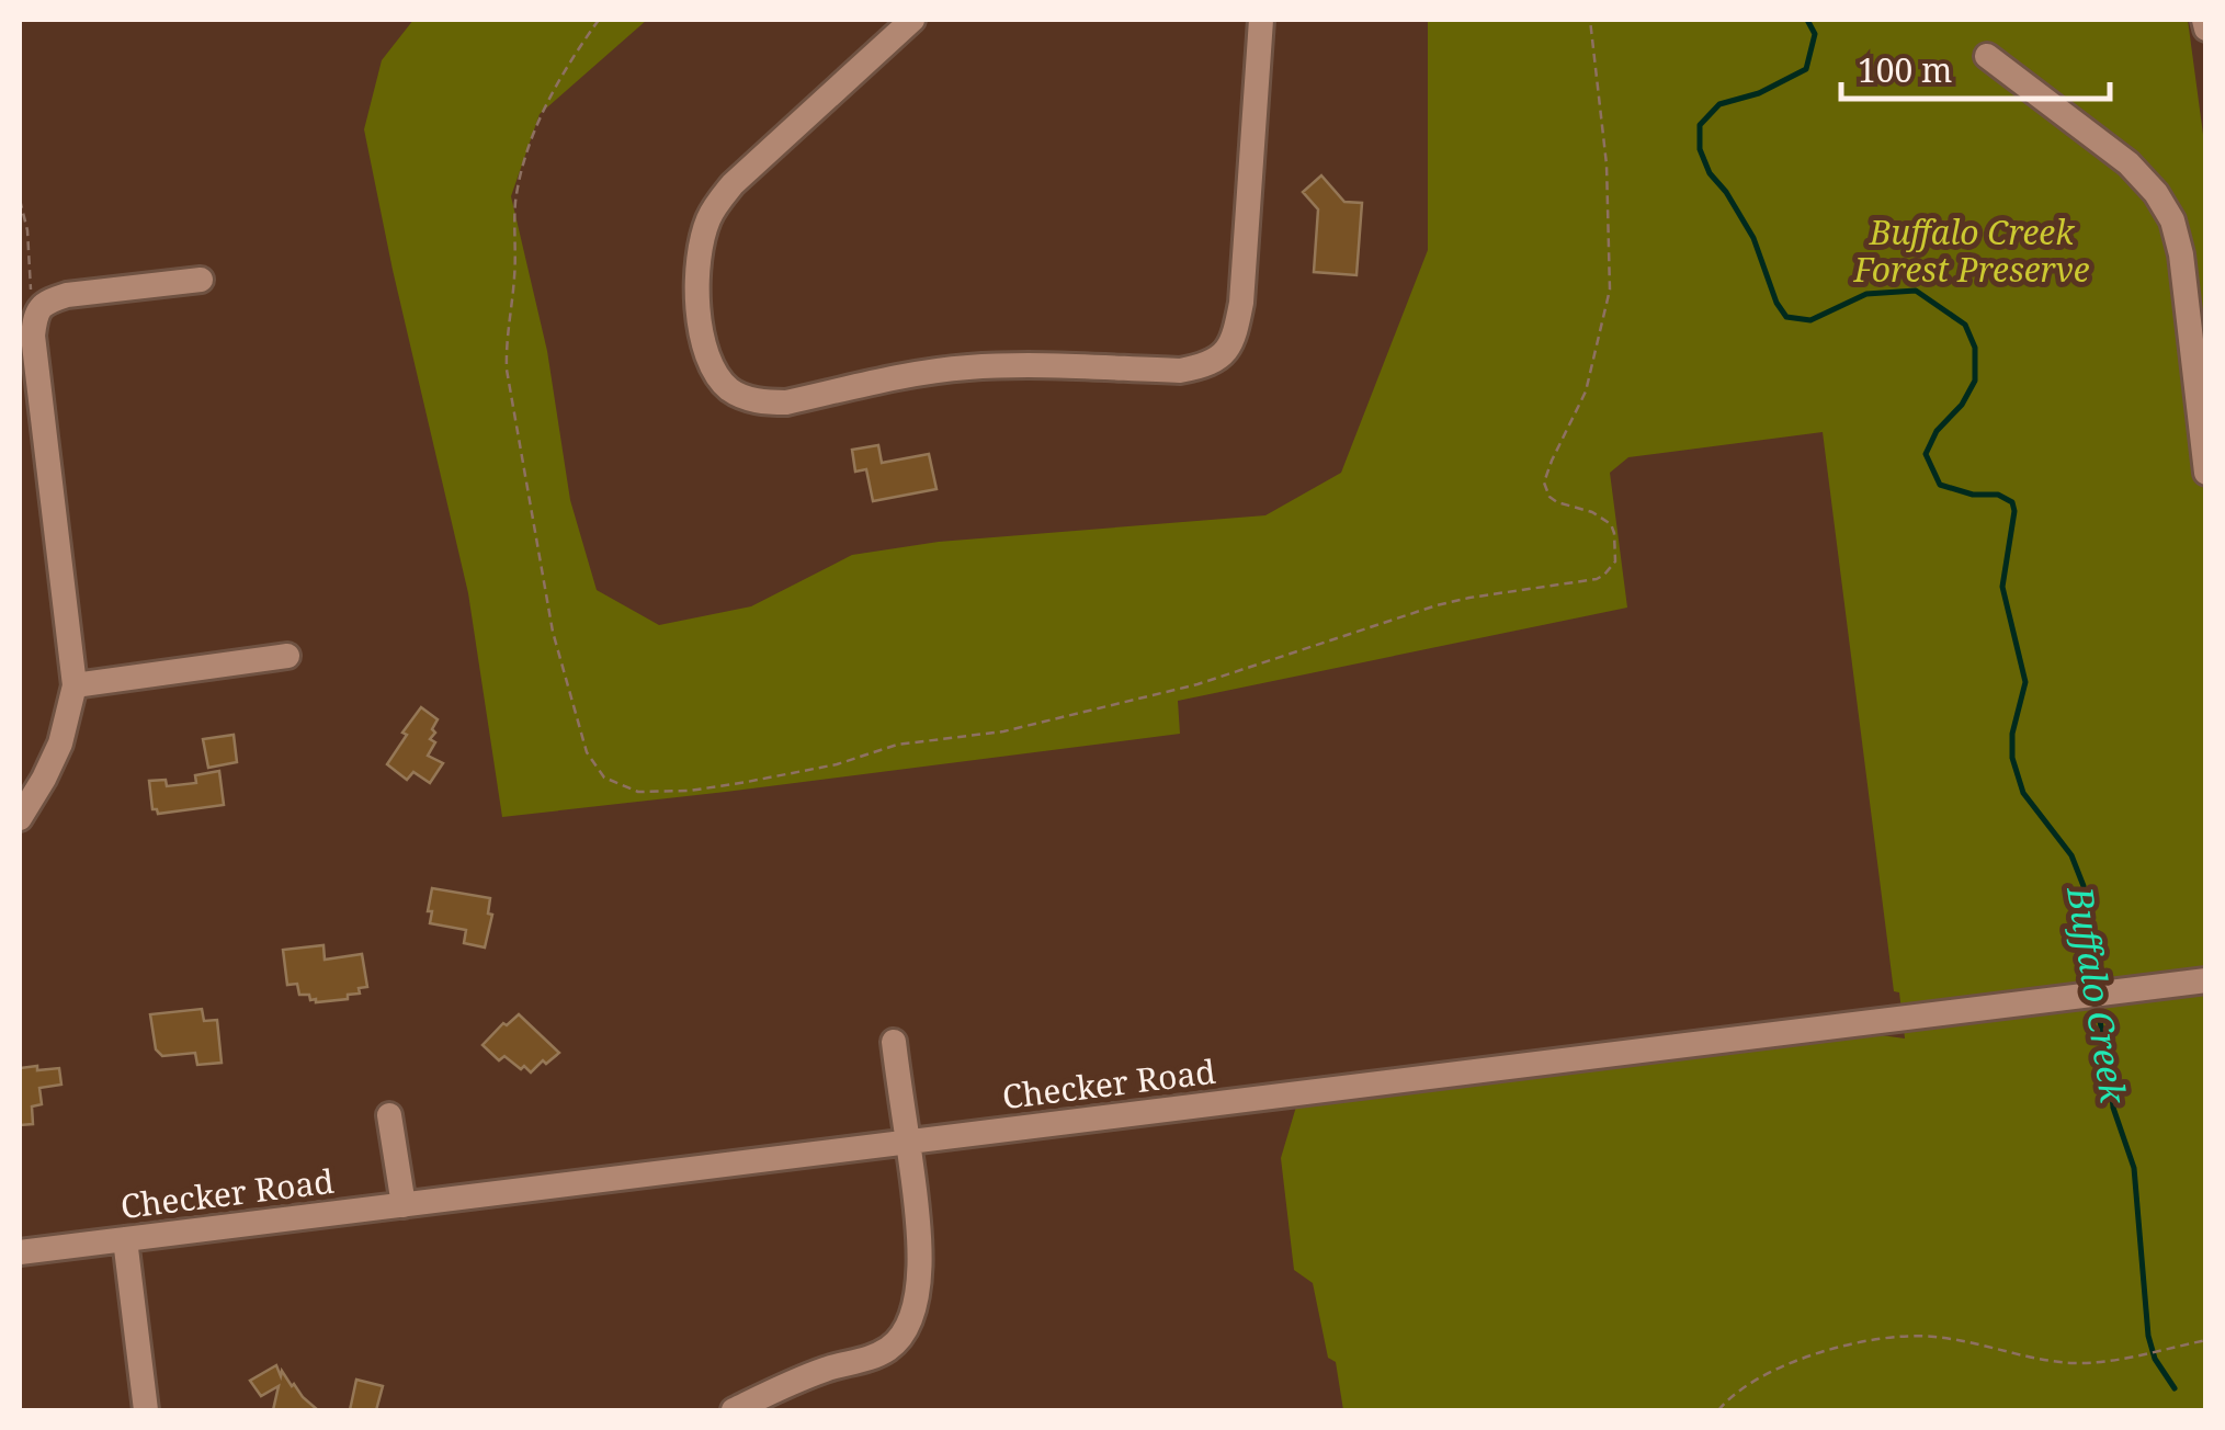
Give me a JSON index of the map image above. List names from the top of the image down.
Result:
{
  "streets": {
    "street": ["Checker Road"]
  },
  "water": ["Buffalo Creek"],
  "parks": ["Buffalo Creek Forest Preserve"],
  "scale_bar": "100 m"
}
